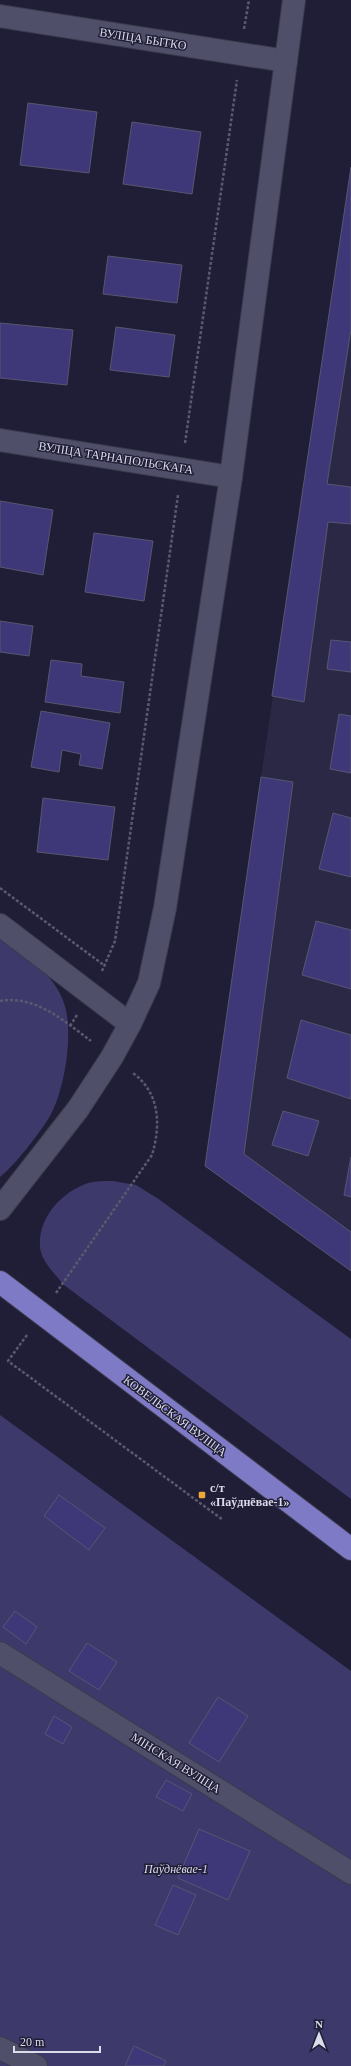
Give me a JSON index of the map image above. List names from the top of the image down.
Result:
{
  "streets": {
    "highway": ["КОВЕЛЬСКАЯ ВУЛІЦА"],
    "street": ["ВУЛІЦА БЫТКО", "ВУЛІЦА ТАРНАПОЛЬСКАГА", "МІНСКАЯ ВУЛІЦА"]
  },
  "parks": ["Паўднёвае-1"],
  "places": {
    "transit": ["с/т «Паўднёвае-1»"]
  },
  "scale_bar": "20 m",
  "north": "top"
}
